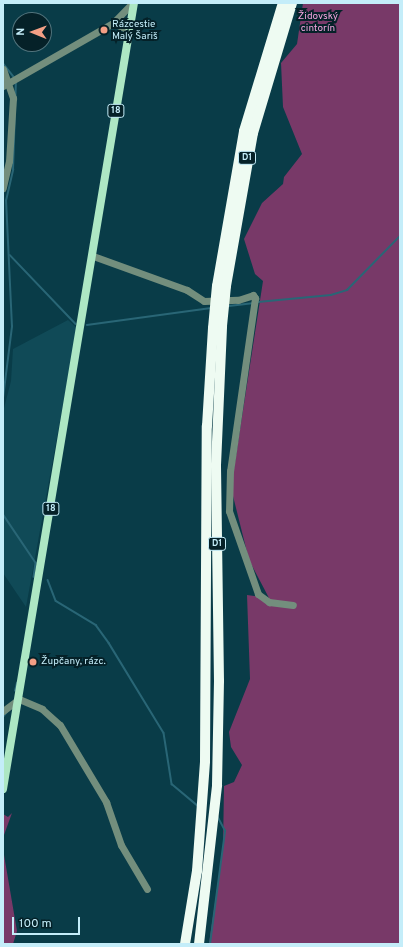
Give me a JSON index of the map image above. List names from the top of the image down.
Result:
{
  "streets": {
    "highway": ["D1"],
    "main road": ["18"]
  },
  "parks": ["Židovský cintorín"],
  "places": ["Rázcestie Malý Šariš", "Župčany, rázc."],
  "scale_bar": "100 m",
  "north": "left"
}
